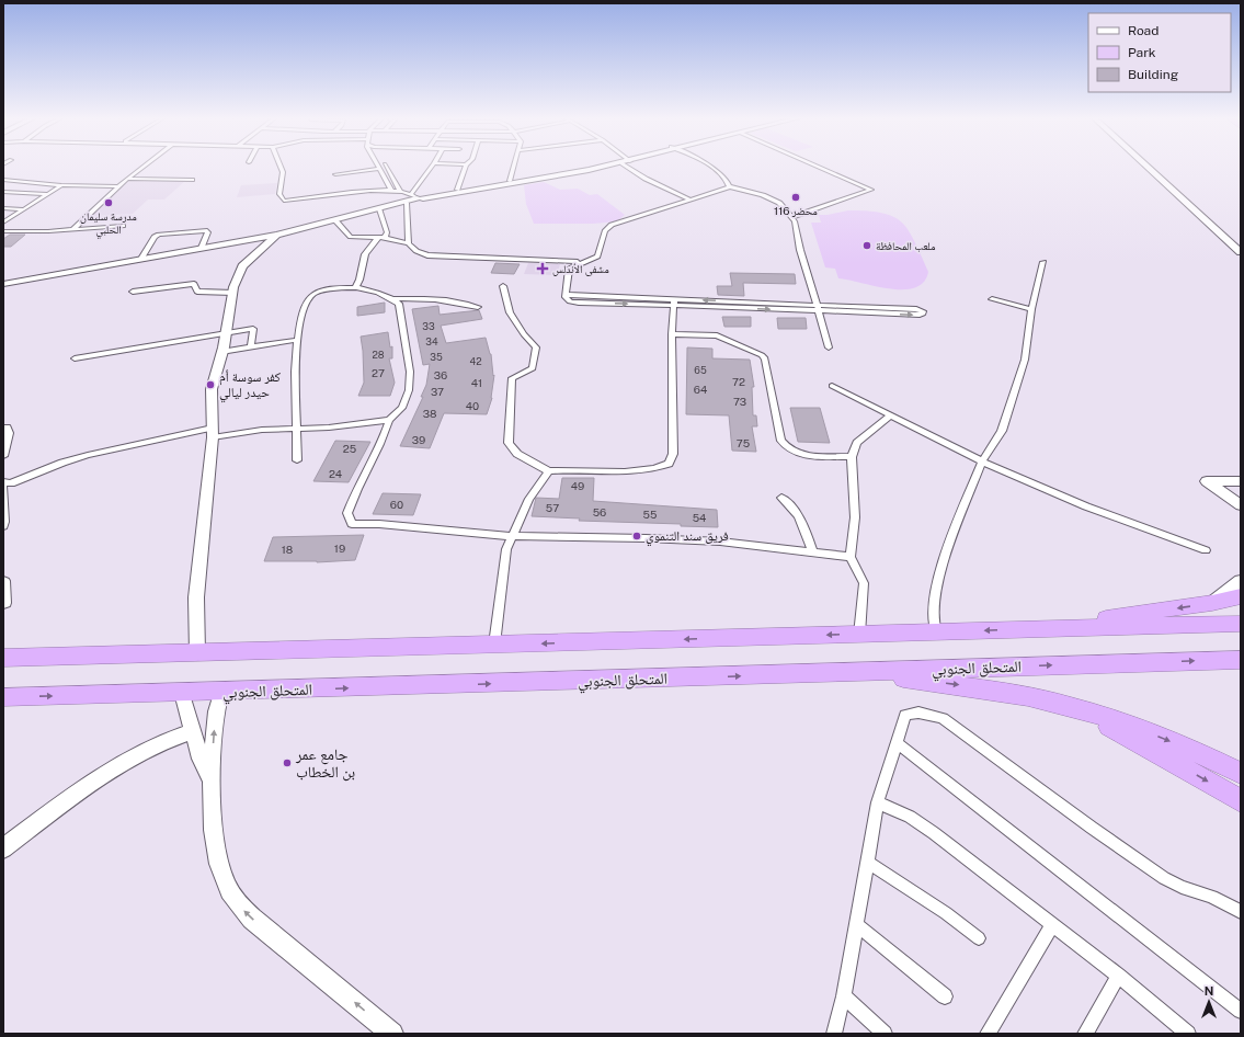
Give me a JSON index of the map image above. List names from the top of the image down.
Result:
{
  "streets": {
    "highway": ["المتحلق الجنوبي"]
  },
  "places": {
    "other": [
      "محضر 116",
      "مدرسة سليمان الحلبي",
      "ملعب المحافظة",
      "كفر سوسة أم حيدر ليالي",
      "فريق سند التنموي",
      "جامع عمر بن الخطاب"
    ],
    "health": ["مشفى الأندلس"]
  },
  "house_numbers": [
    "33",
    "34",
    "28",
    "35",
    "42",
    "65",
    "27",
    "36",
    "72",
    "41",
    "64",
    "37",
    "73",
    "40",
    "38",
    "39",
    "75",
    "25",
    "24",
    "49",
    "60",
    "57",
    "56",
    "55",
    "54",
    "19",
    "18"
  ],
  "legend": ["Road", "Park", "Building"],
  "north": "top"
}
